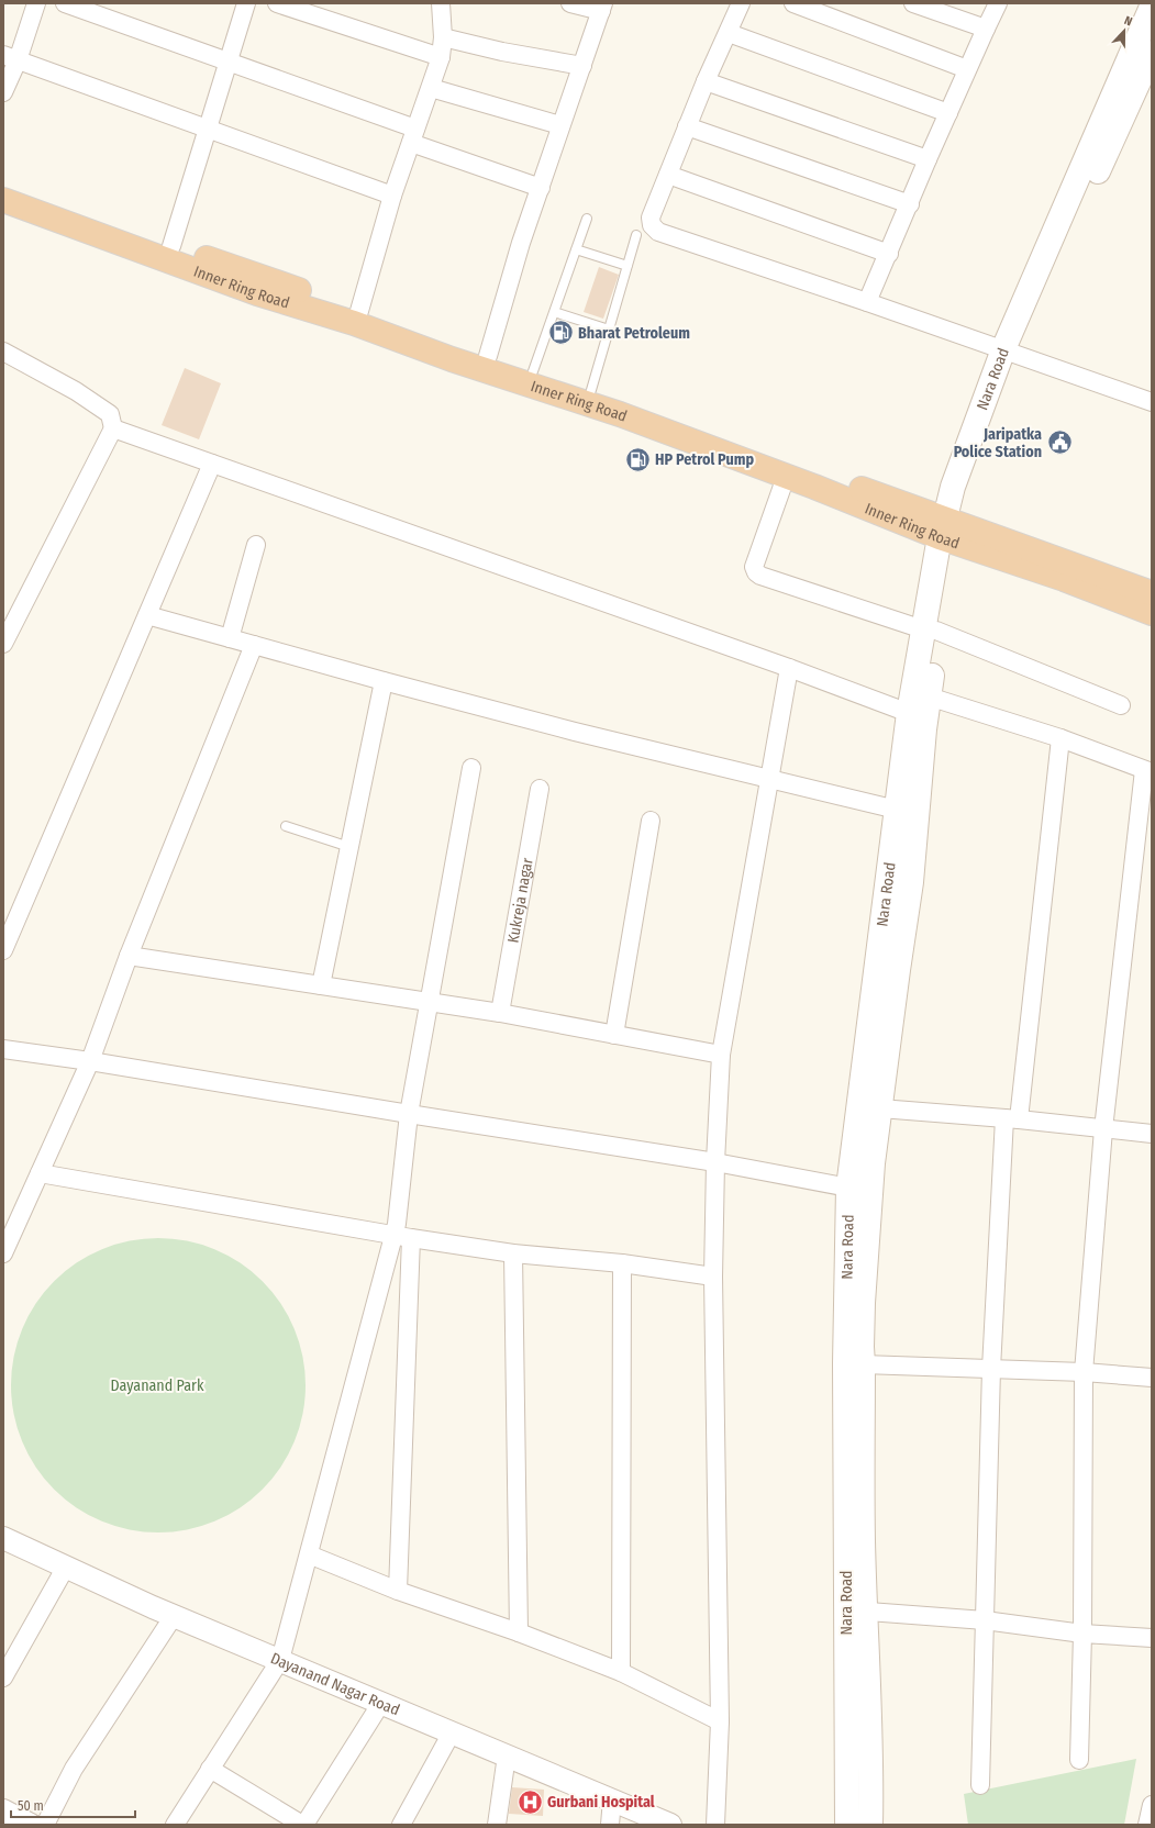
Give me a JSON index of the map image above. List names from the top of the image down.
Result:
{
  "streets": {
    "highway": ["Inner Ring Road"],
    "main road": ["Nara Road"],
    "street": ["Kukreja nagar", "Dayanand Nagar Road"]
  },
  "crossings": [
    ["Inner Ring Road", "Nara Road"]
  ],
  "parks": ["Dayanand Park"],
  "places": {
    "fuel station": ["Bharat Petroleum", "HP Petrol Pump"],
    "public building": ["Jaripatka Police Station"],
    "hospital": ["Gurbani Hospital"]
  },
  "scale_bar": "50 m",
  "north": "top"
}
